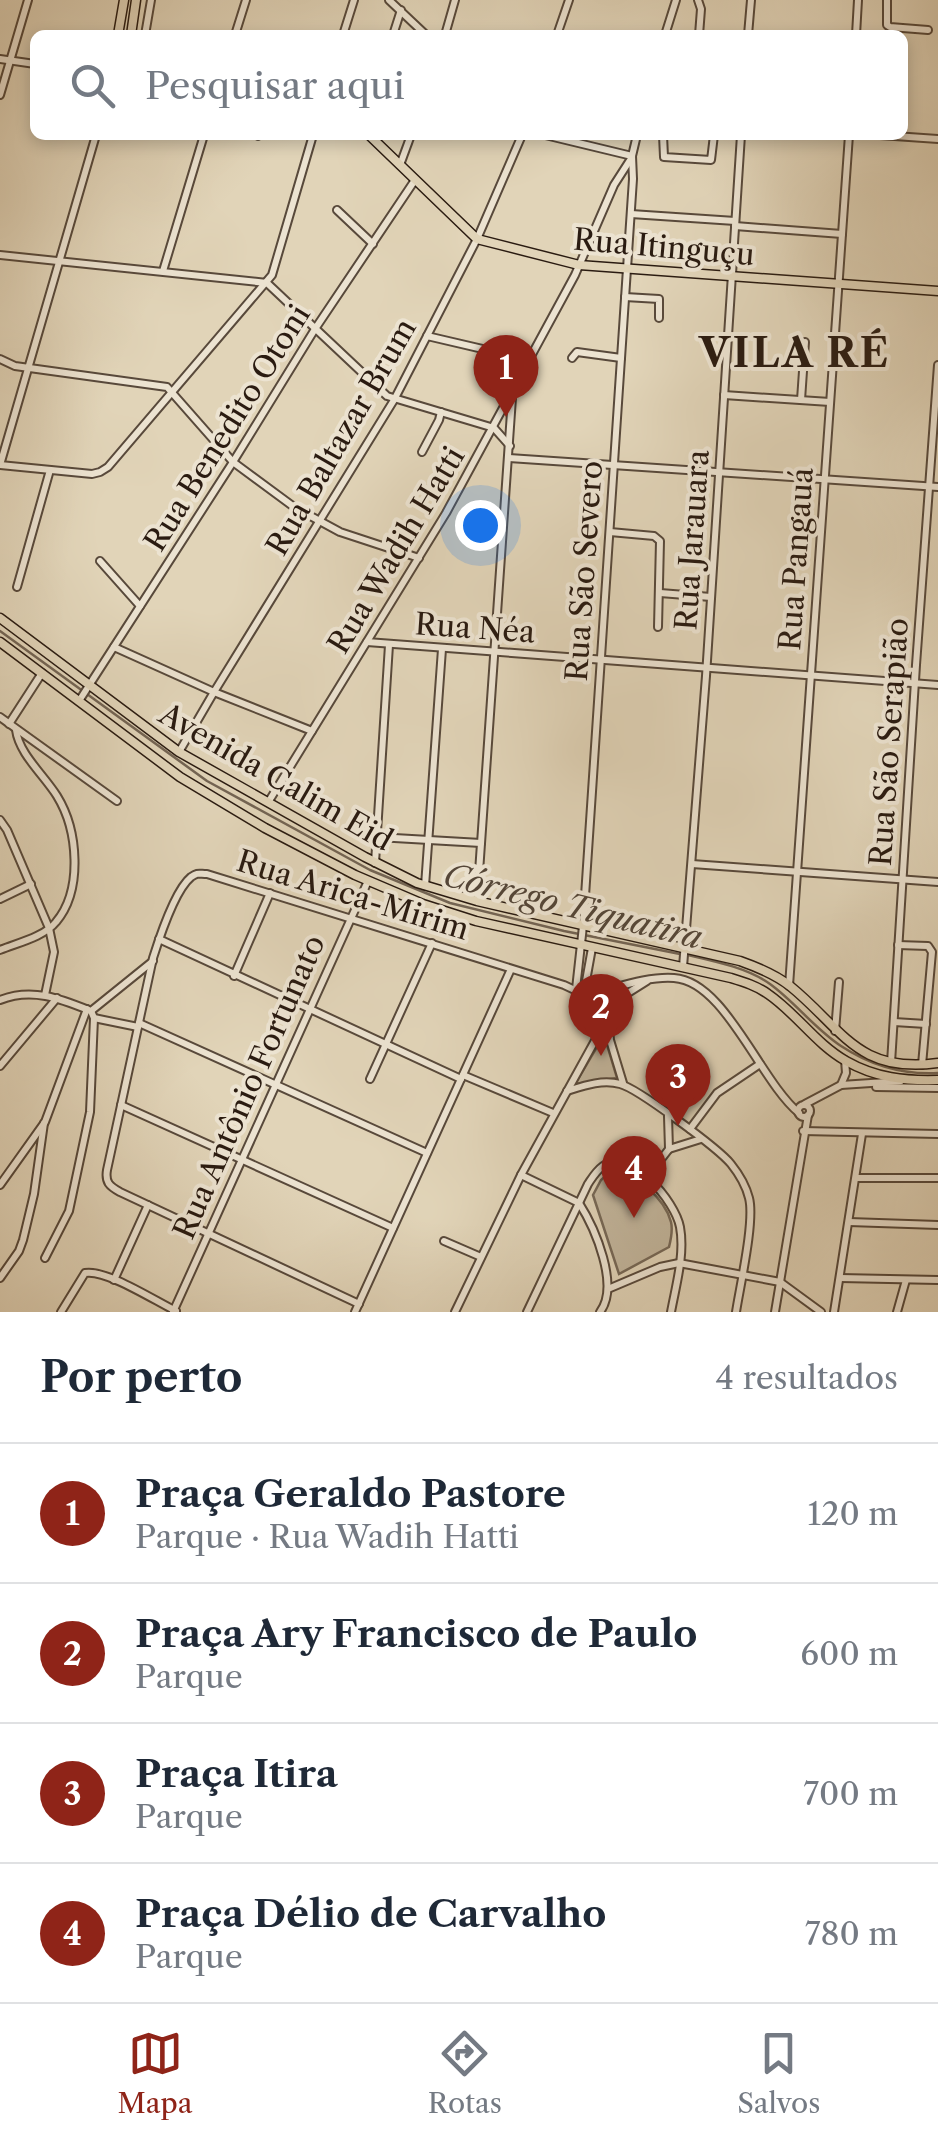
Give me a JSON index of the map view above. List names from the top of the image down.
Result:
{
  "streets": {
    "main road": ["Rua Itinguçu", "Avenida Calim Eid"],
    "street": [
      "Rua Benedito Otoni",
      "Rua Baltazar Brum",
      "Rua Jarauara",
      "Rua Wadih Hatti",
      "Rua Pangauá",
      "Rua São Severo",
      "Rua Néa",
      "Rua São Serapião",
      "Rua Arica-Mirim",
      "Rua Antônio Fortunato"
    ]
  },
  "crossings": [
    ["Rua Itinguçu", "Rua Benedito Otoni"],
    ["Rua Itinguçu", "Rua Baltazar Brum"],
    ["Rua Itinguçu", "Rua Jarauara"],
    ["Rua Itinguçu", "Rua Wadih Hatti"],
    ["Rua Itinguçu", "Rua Pangauá"],
    ["Rua Itinguçu", "Rua São Severo"],
    ["Rua Benedito Otoni", "Avenida Calim Eid"],
    ["Rua Baltazar Brum", "Avenida Calim Eid"],
    ["Rua Jarauara", "Rua Néa"],
    ["Rua Jarauara", "Avenida Calim Eid"],
    ["Rua Wadih Hatti", "Rua São Severo"],
    ["Rua Wadih Hatti", "Rua Néa"],
    ["Rua Wadih Hatti", "Avenida Calim Eid"],
    ["Rua Pangauá", "Rua Néa"],
    ["Rua Pangauá", "Avenida Calim Eid"],
    ["Rua São Severo", "Rua Néa"],
    ["Rua São Severo", "Avenida Calim Eid"],
    ["Rua São Severo", "Rua Arica-Mirim"],
    ["Rua Néa", "Rua São Serapião"],
    ["Rua São Serapião", "Avenida Calim Eid"],
    ["Avenida Calim Eid", "Rua Antônio Fortunato"],
    ["Rua Arica-Mirim", "Rua Antônio Fortunato"]
  ],
  "districts": ["VILA RÉ"],
  "water": ["Córrego Tiquatira"],
  "page": {
    "search": "Pesquisar aqui",
    "pins": [
      "1",
      "2",
      "3",
      "4"
    ],
    "heading": ["Por perto", "4 resultados"],
    "list": [
      {
        "mark": "1",
        "name": "Praça Geraldo Pastore",
        "note": "Parque · Rua Wadih Hatti",
        "value": "120 m"
      },
      {
        "mark": "2",
        "name": "Praça Ary Francisco de Paulo",
        "note": "Parque",
        "value": "600 m"
      },
      {
        "mark": "3",
        "name": "Praça Itira",
        "note": "Parque",
        "value": "700 m"
      },
      {
        "mark": "4",
        "name": "Praça Délio de Carvalho",
        "note": "Parque",
        "value": "780 m"
      }
    ],
    "nav": ["Mapa", "Rotas", "Salvos"]
  }
}
